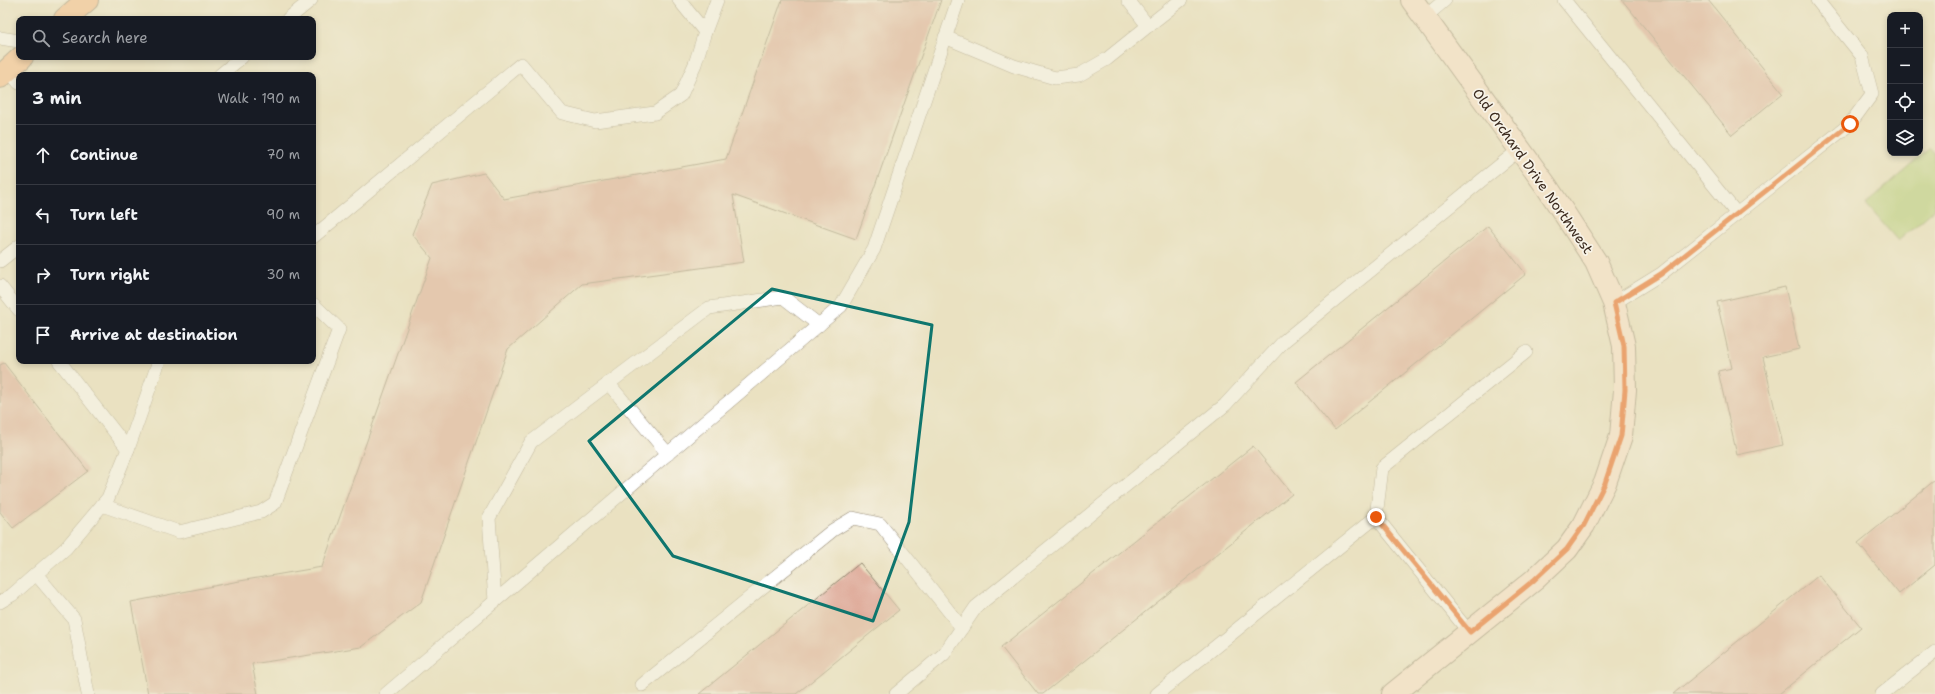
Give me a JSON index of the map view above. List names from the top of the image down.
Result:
{
  "streets": {
    "street": ["Old Orchard Drive Northwest"]
  },
  "page": {
    "map_buttons": ["+", "−"],
    "search": "Search here",
    "heading": ["3 min", "Walk · 190 m"],
    "list": [
      ["Continue", "70 m"],
      ["Turn left", "90 m"],
      ["Turn right", "30 m"],
      "Arrive at destination"
    ]
  }
}
